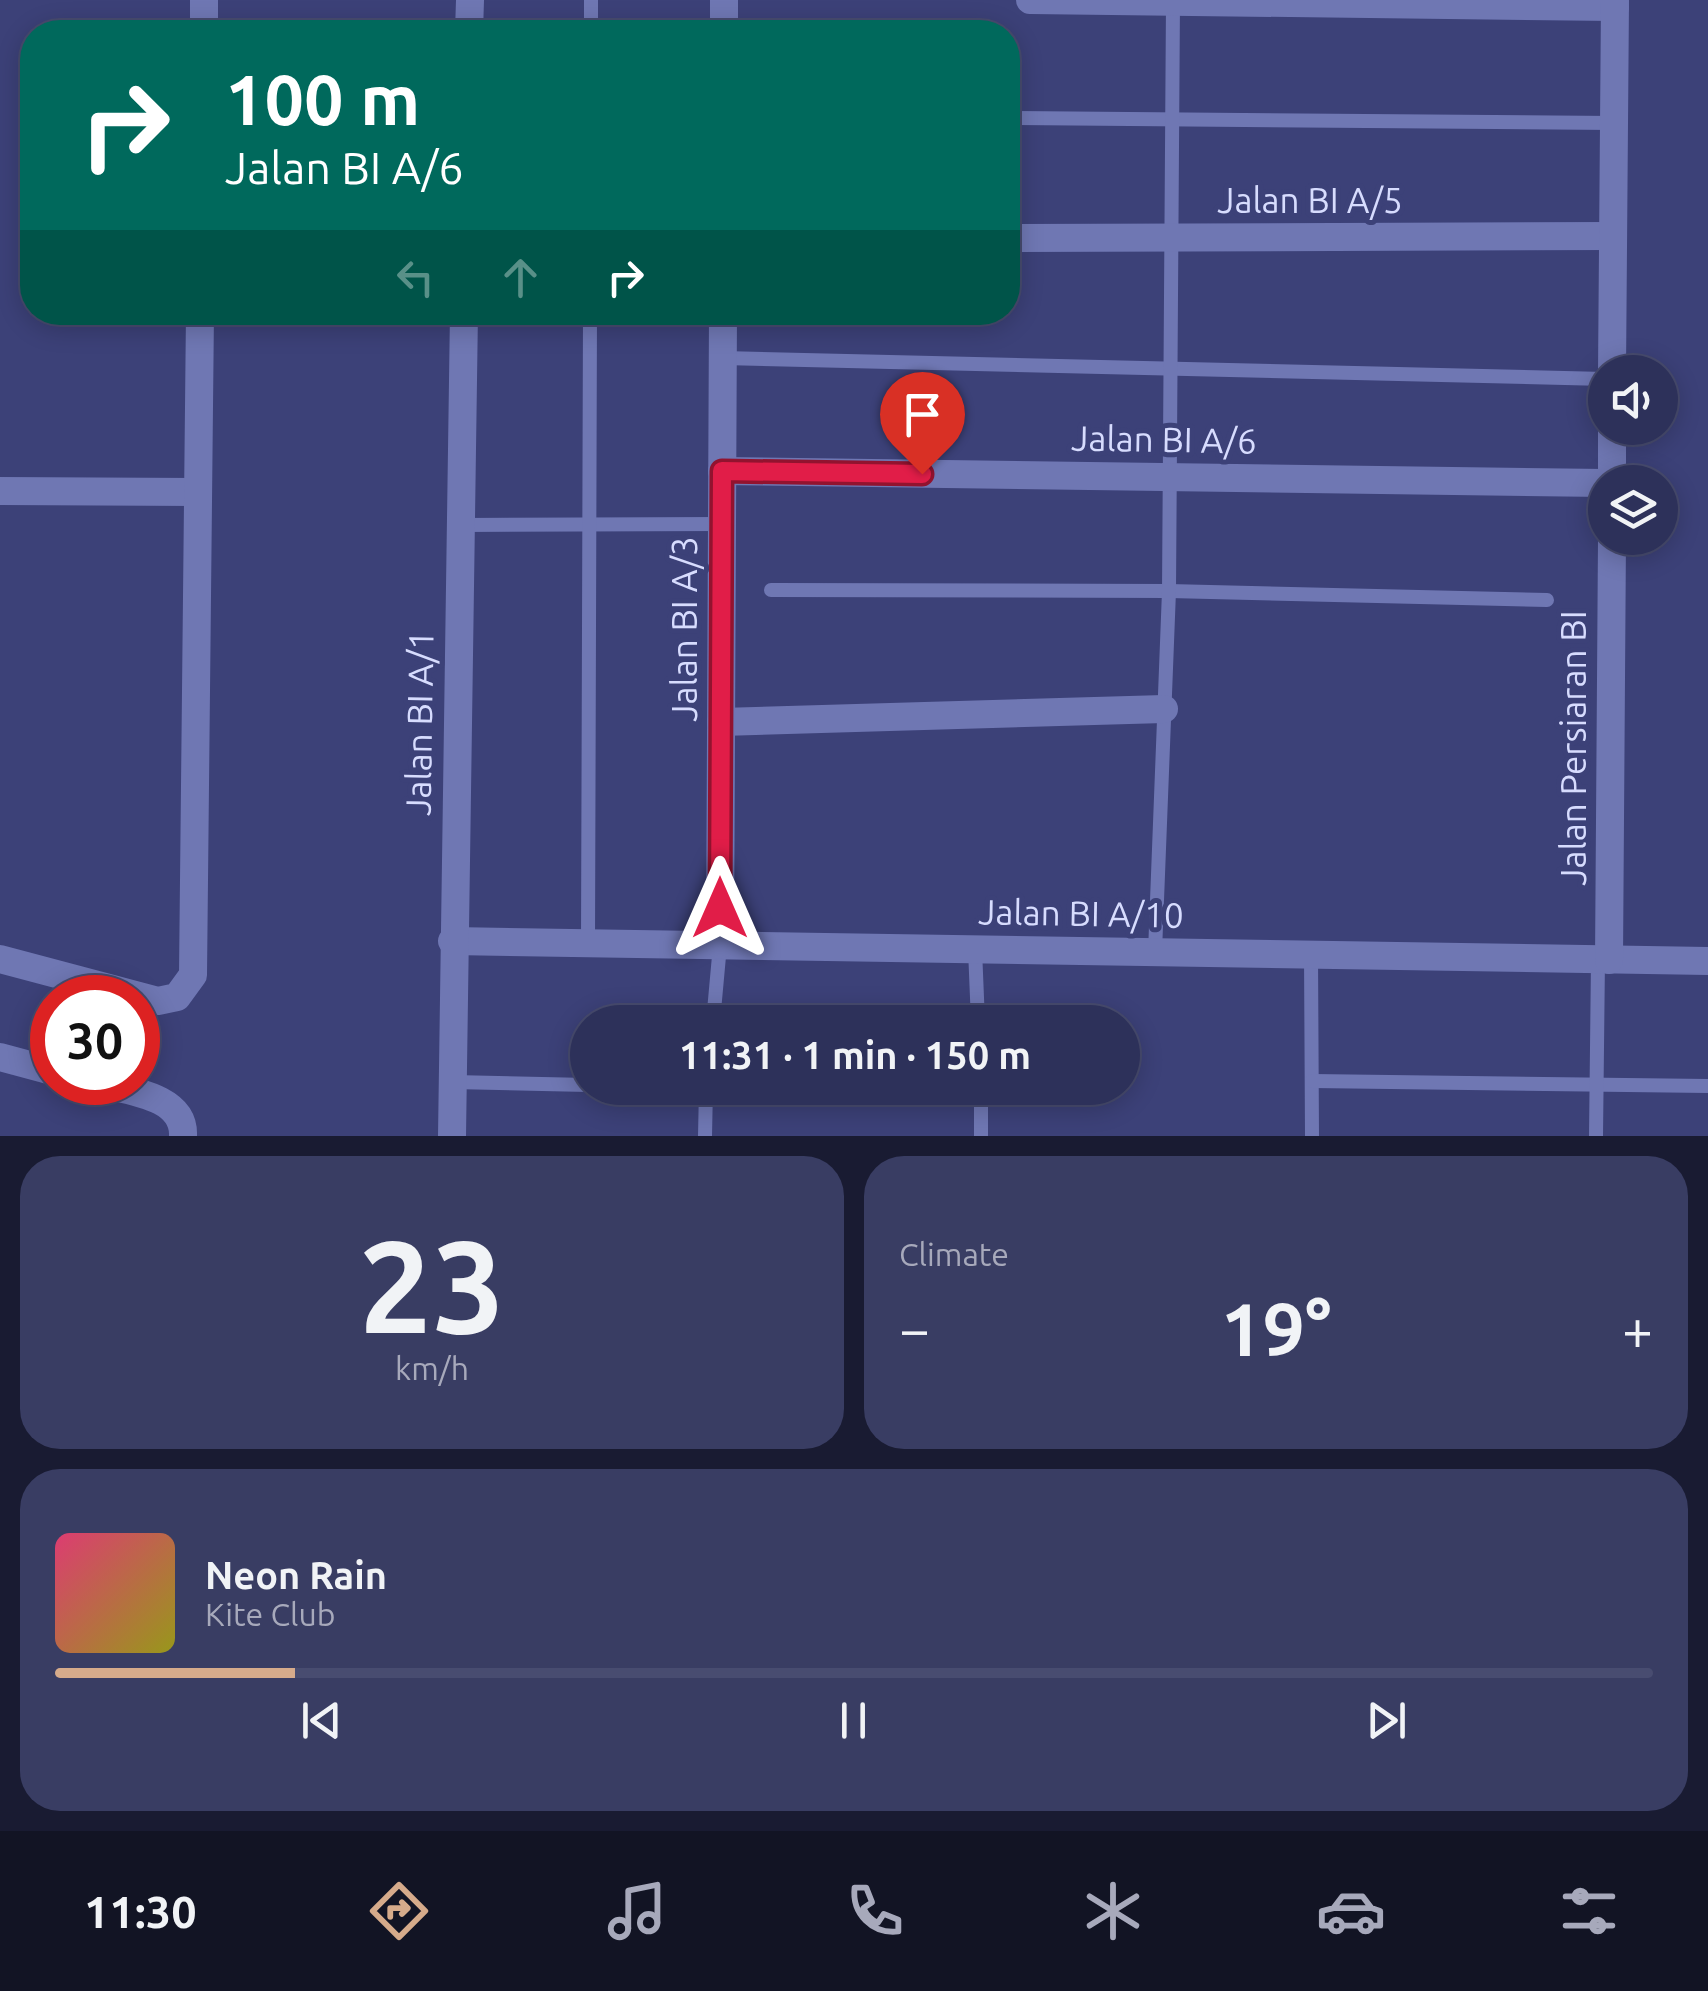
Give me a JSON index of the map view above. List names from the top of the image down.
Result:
{
  "streets": {
    "street": [
      "Jalan BI A/5",
      "Jalan BI A/6",
      "Jalan BI A/3",
      "Jalan BI A/1",
      "Jalan Persiaran BI",
      "Jalan BI A/10"
    ]
  },
  "crossings": [
    ["Jalan BI A/6", "Jalan BI A/3"],
    ["Jalan BI A/3", "Jalan BI A/10"],
    ["Jalan BI A/1", "Jalan BI A/10"],
    ["Jalan Persiaran BI", "Jalan BI A/10"]
  ],
  "page": {
    "turn": ["100 m", "Jalan BI A/6"],
    "limit": "30",
    "trip": "11:31 · 1 min · 150 m",
    "tile": [
      ["23", "km/h"],
      "Climate"
    ],
    "heat": ["−", "19°", "+"],
    "song": ["Neon Rain", "Kite Club"],
    "tabs": "11:30"
  }
}
